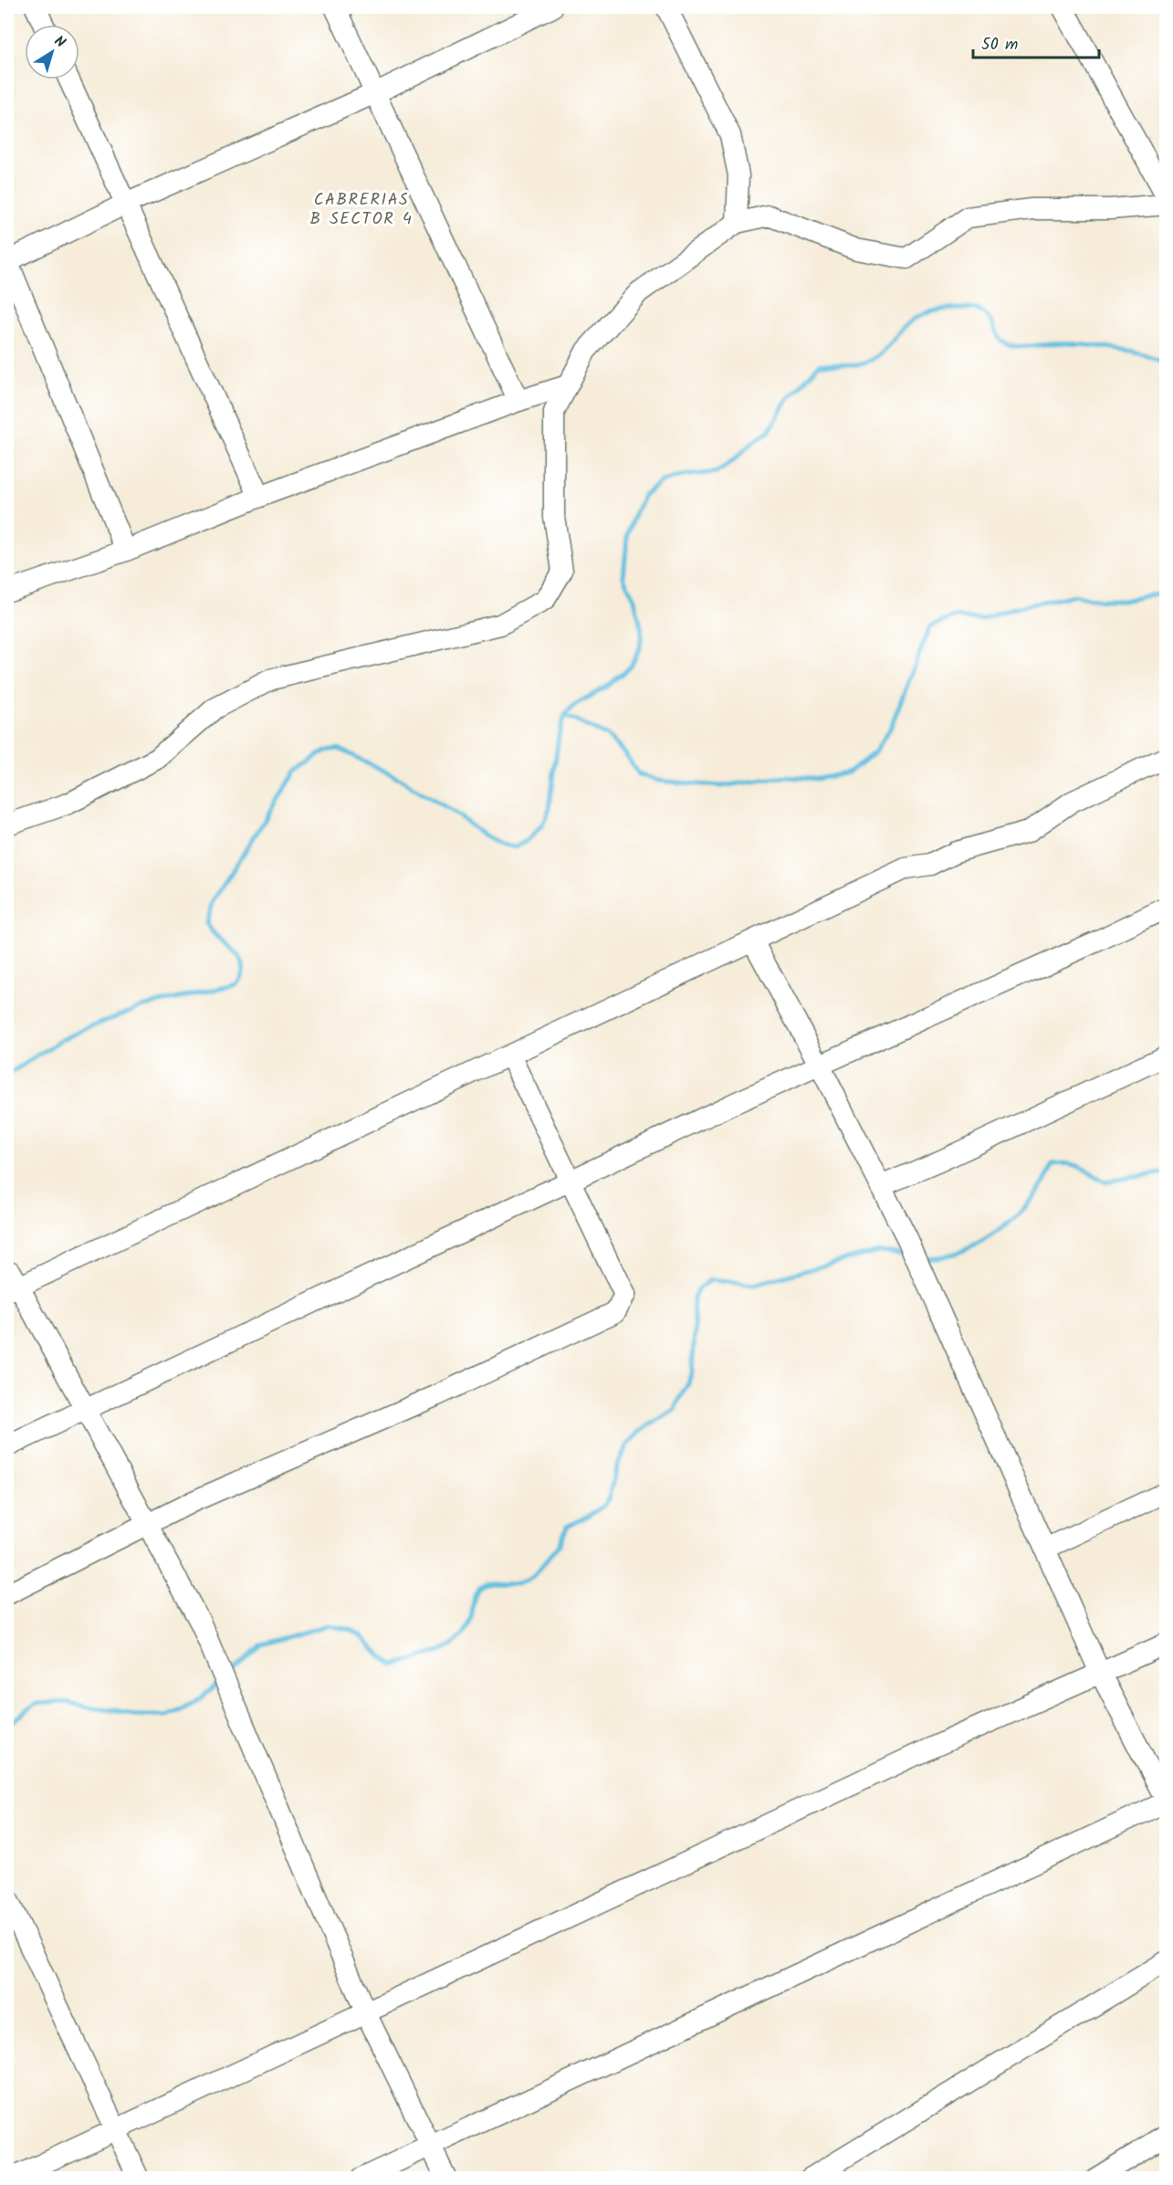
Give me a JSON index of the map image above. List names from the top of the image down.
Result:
{
  "districts": ["CABRERIAS B SECTOR 4"],
  "scale_bar": "50 m",
  "north": "top right"
}
